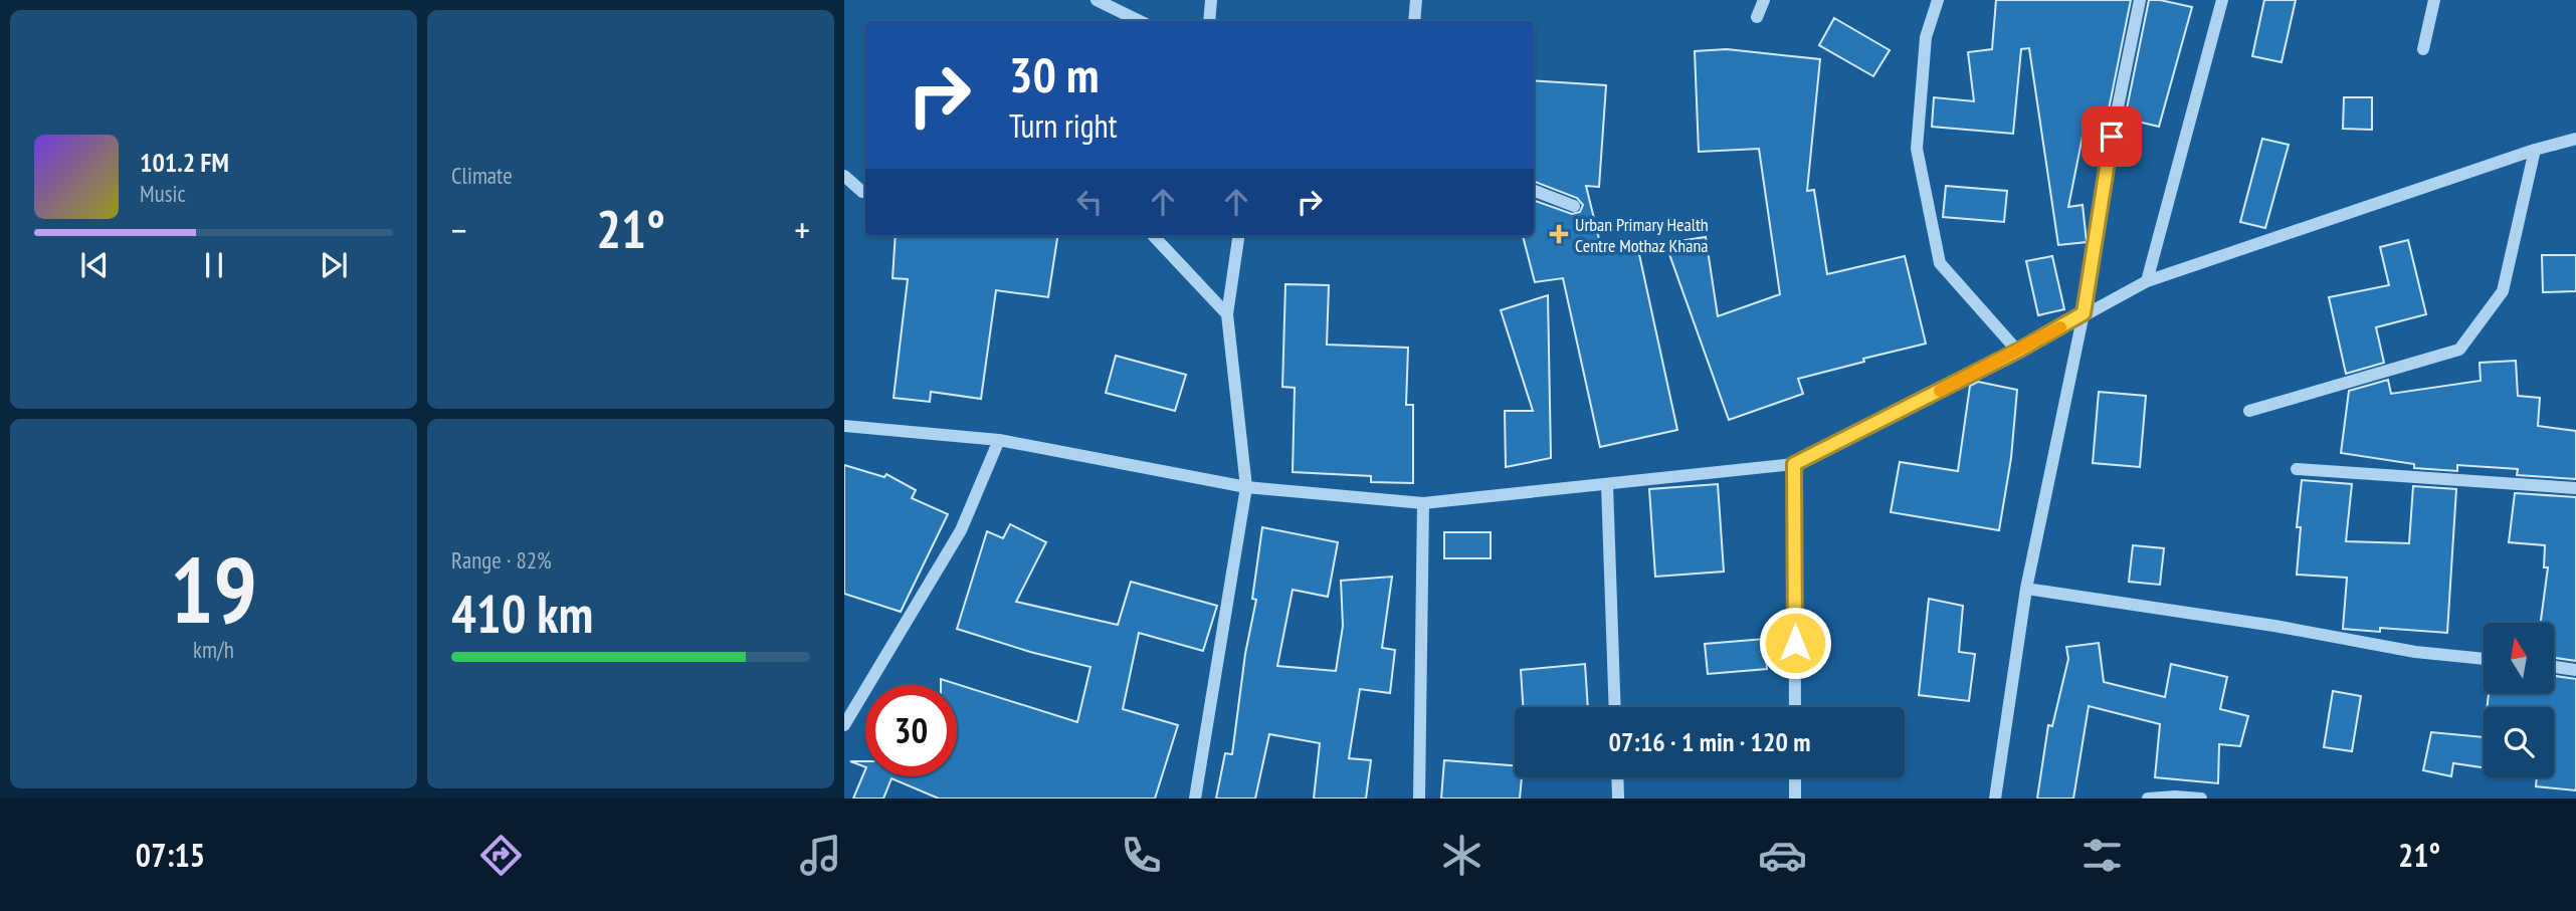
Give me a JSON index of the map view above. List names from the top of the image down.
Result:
{
  "places": {
    "health": ["Urban Primary Health Centre Mothaz Khana"]
  },
  "north": "top",
  "page": {
    "tile": [
      "Climate",
      ["19", "km/h"],
      ["Range · 82%", "410 km"]
    ],
    "turn": ["30 m", "Turn right"],
    "song": ["101.2 FM", "Music"],
    "heat": ["−", "21°", "+"],
    "limit": "30",
    "trip": "07:16 · 1 min · 120 m",
    "tabs": ["07:15", "21°"]
  }
}
